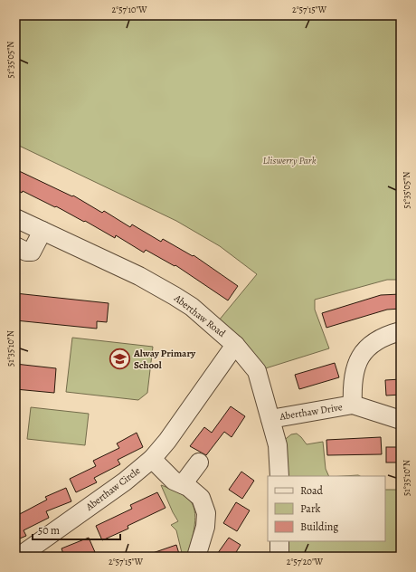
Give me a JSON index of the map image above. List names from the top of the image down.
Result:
{
  "streets": {
    "street": ["Aberthaw Road", "Aberthaw Drive", "Aberthaw Circle"]
  },
  "crossings": [
    ["Aberthaw Road", "Aberthaw Drive"],
    ["Aberthaw Road", "Aberthaw Circle"]
  ],
  "parks": ["Lliswerry Park"],
  "places": {
    "school or university": ["Alway Primary School"]
  },
  "legend": ["Road", "Park", "Building"],
  "scale_bar": "50 m",
  "coordinates": [
    "2°57'10\"W",
    "2°57'15\"W",
    "51°35'05\"N",
    "51°35'10\"N",
    "2°57'20\"W"
  ]
}
